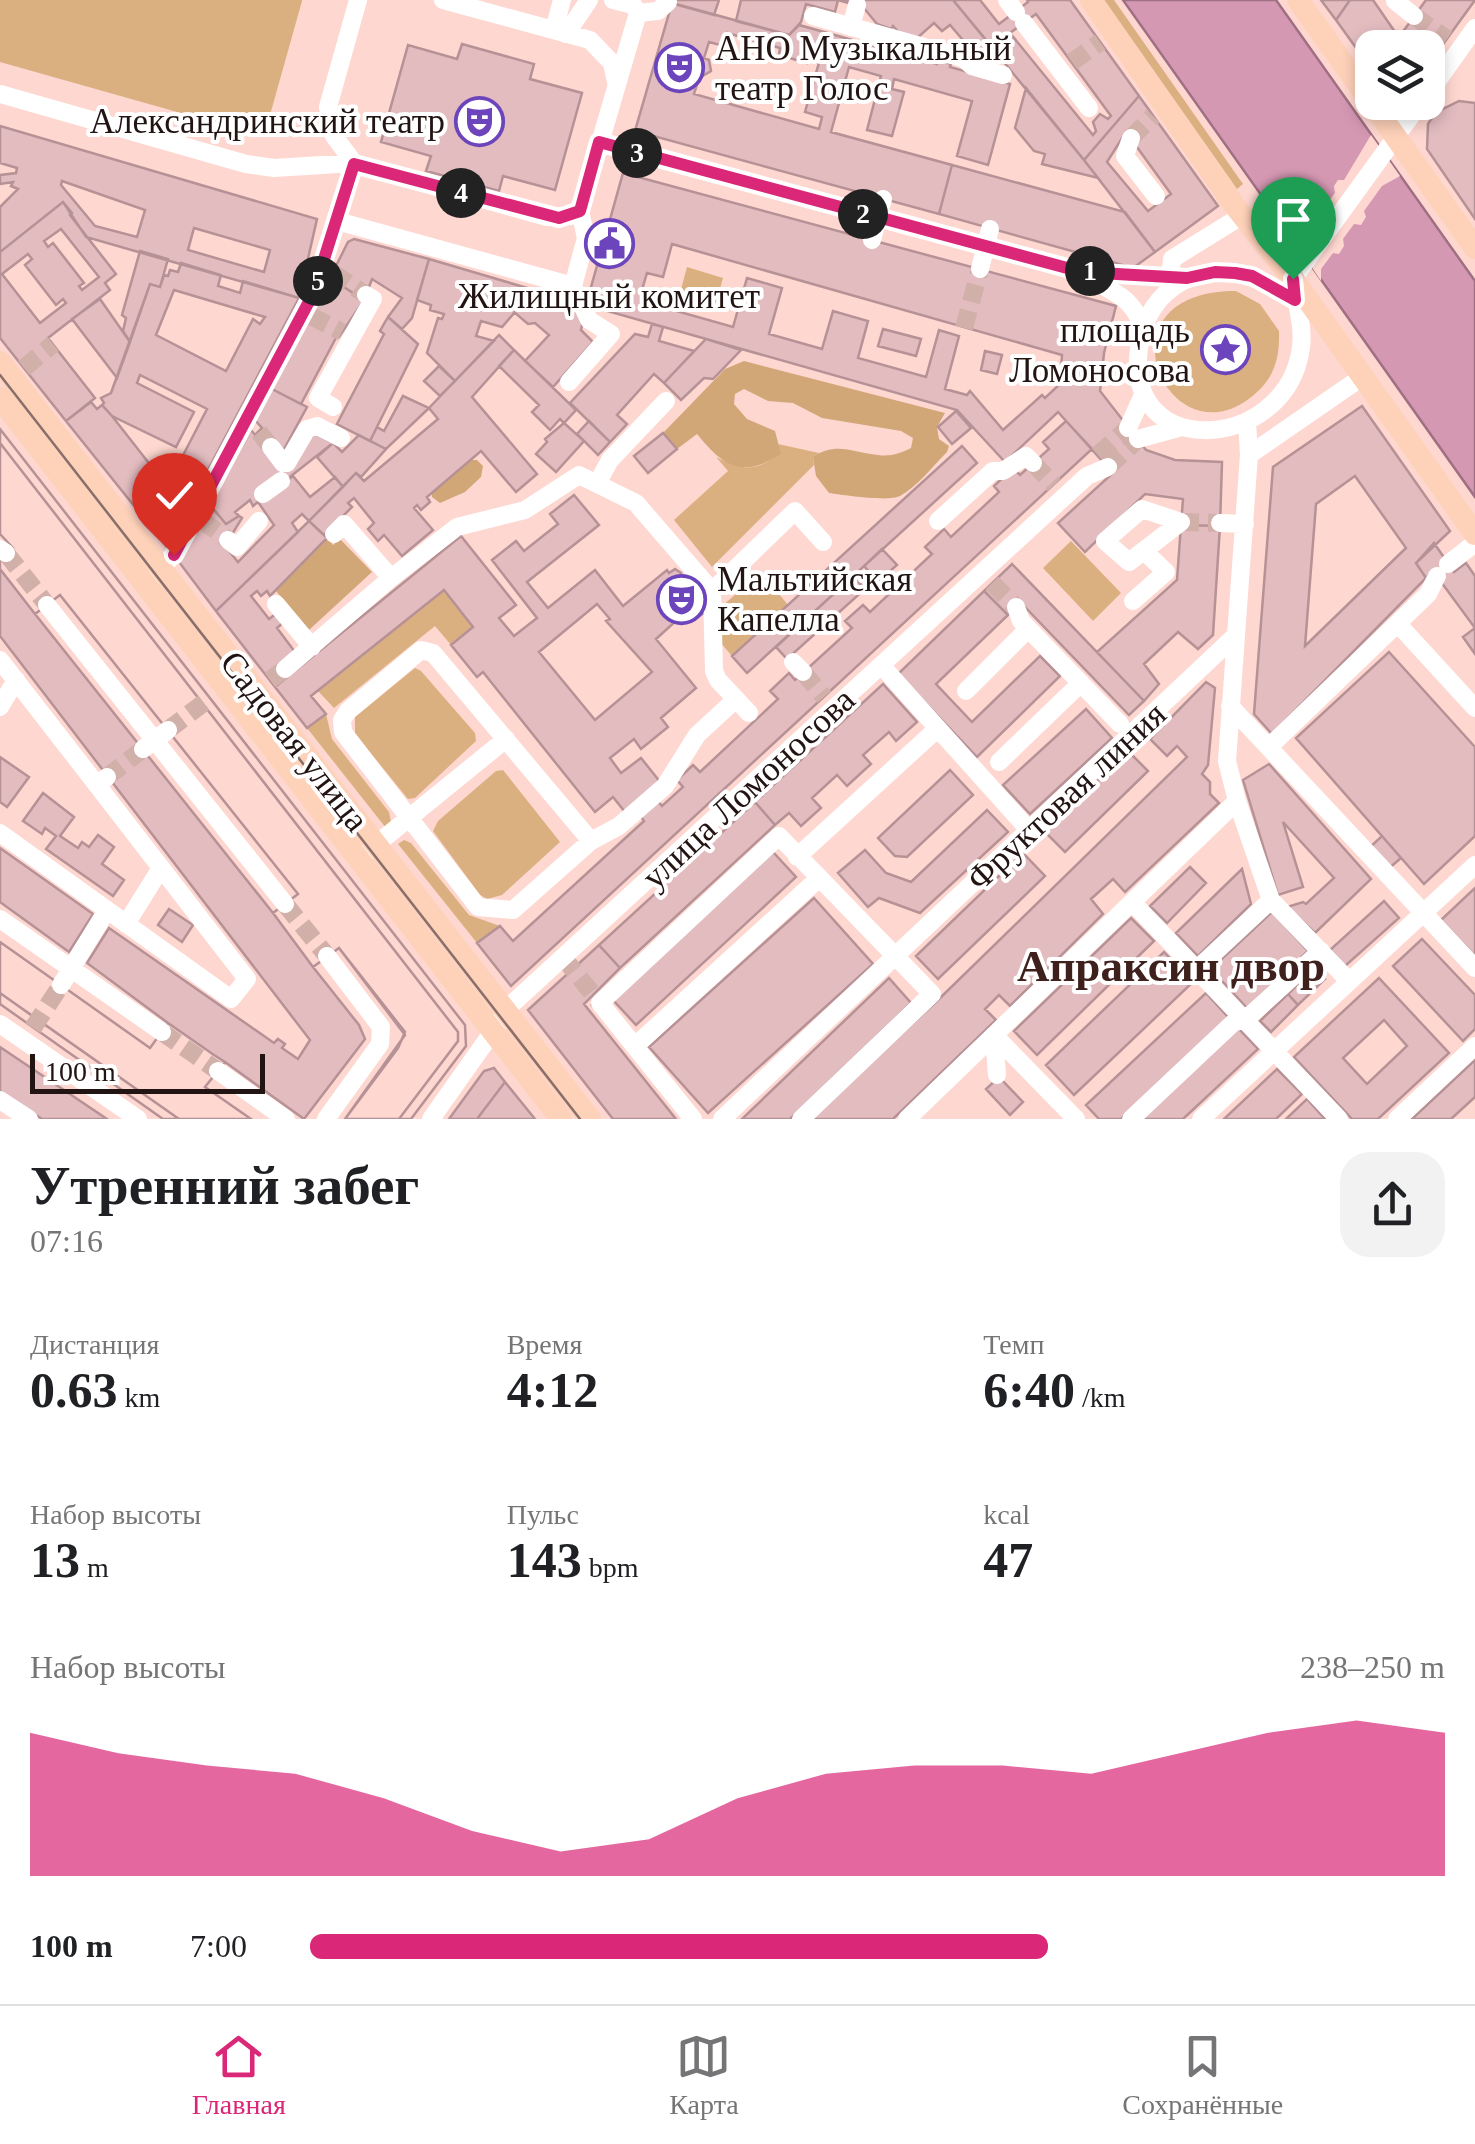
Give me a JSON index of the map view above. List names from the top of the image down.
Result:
{
  "streets": {
    "main road": ["Садовая улица"],
    "street": ["улица Ломоносова", "Фруктовая линия"]
  },
  "crossings": [
    ["Садовая улица", "улица Ломоносова"]
  ],
  "districts": ["Апраксин двор"],
  "places": {
    "theatre": ["АНО Музыкальный театр Голос", "Александринский театр", "Мальтийская Капелла"],
    "public building": ["Жилищный комитет"],
    "place": ["площадь Ломоносова"]
  },
  "scale_bar": "100 m",
  "page": {
    "pins": [
      "3",
      "4",
      "2",
      "1",
      "5"
    ],
    "scale": "100 m",
    "heading": ["Утренний забег", "07:16"],
    "stats": [
      ["Дистанция", "0.63 km"],
      ["Время", "4:12"],
      ["Темп", "6:40 /km"],
      ["Набор высоты", "13 m"],
      ["Пульс", "143 bpm"],
      ["kcal", "47"]
    ],
    "chart": ["Набор высоты", "238–250 m"],
    "list": [
      {
        "name": "100 m",
        "note": "7:00"
      }
    ],
    "tabs": ["Главная", "Карта", "Сохранённые"]
  }
}
